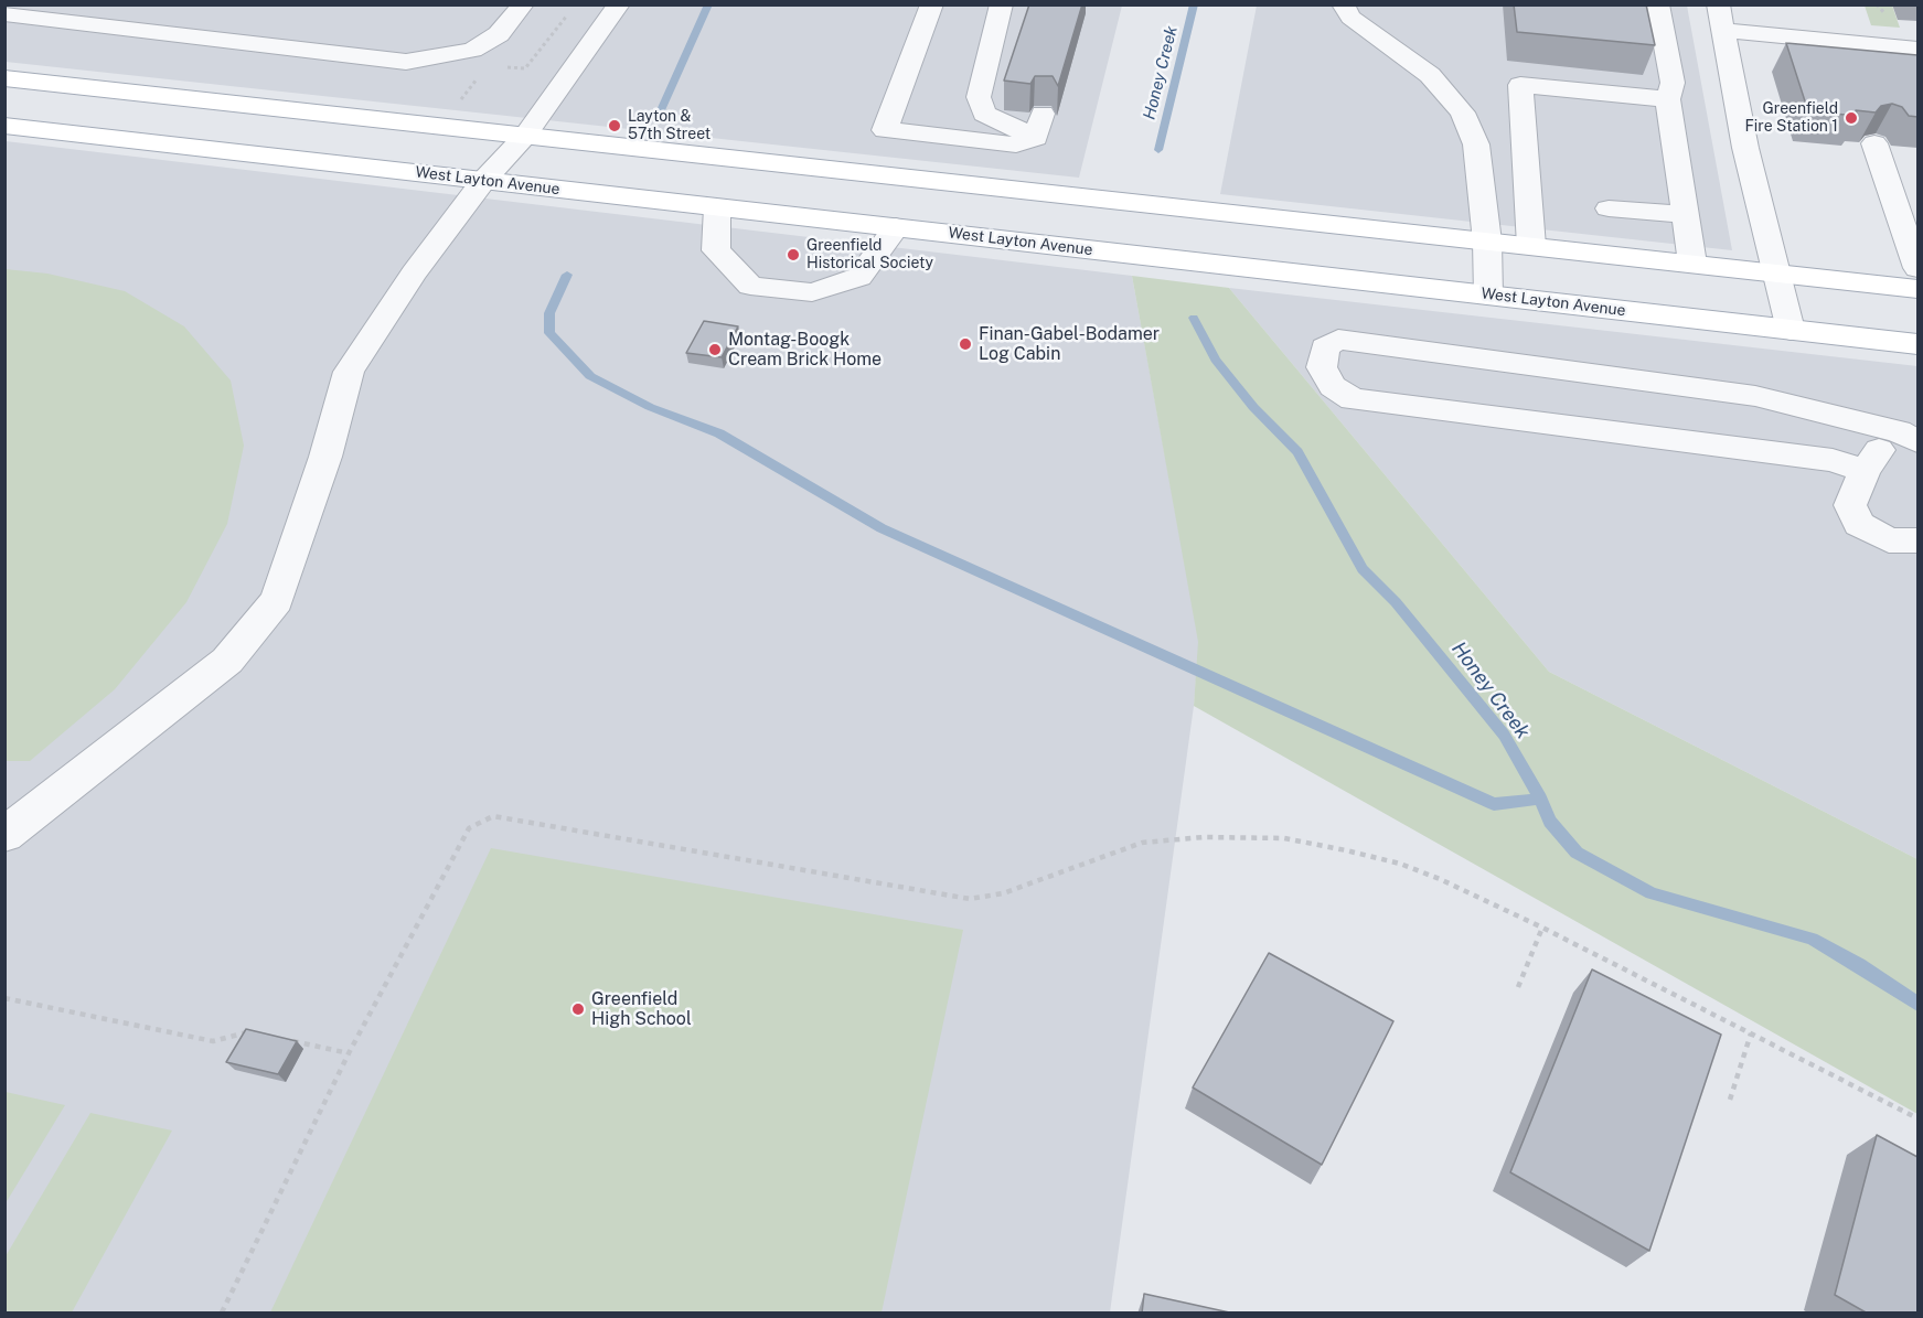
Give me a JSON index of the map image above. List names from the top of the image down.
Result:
{
  "streets": {
    "main road": ["West Layton Avenue"]
  },
  "water": ["Honey Creek"],
  "places": [
    "Greenfield Fire Station 1",
    "Layton & 57th Street",
    "Greenfield Historical Society",
    "Finan-Gabel-Bodamer Log Cabin",
    "Montag-Boogk Cream Brick Home",
    "Greenfield High School"
  ]
}
